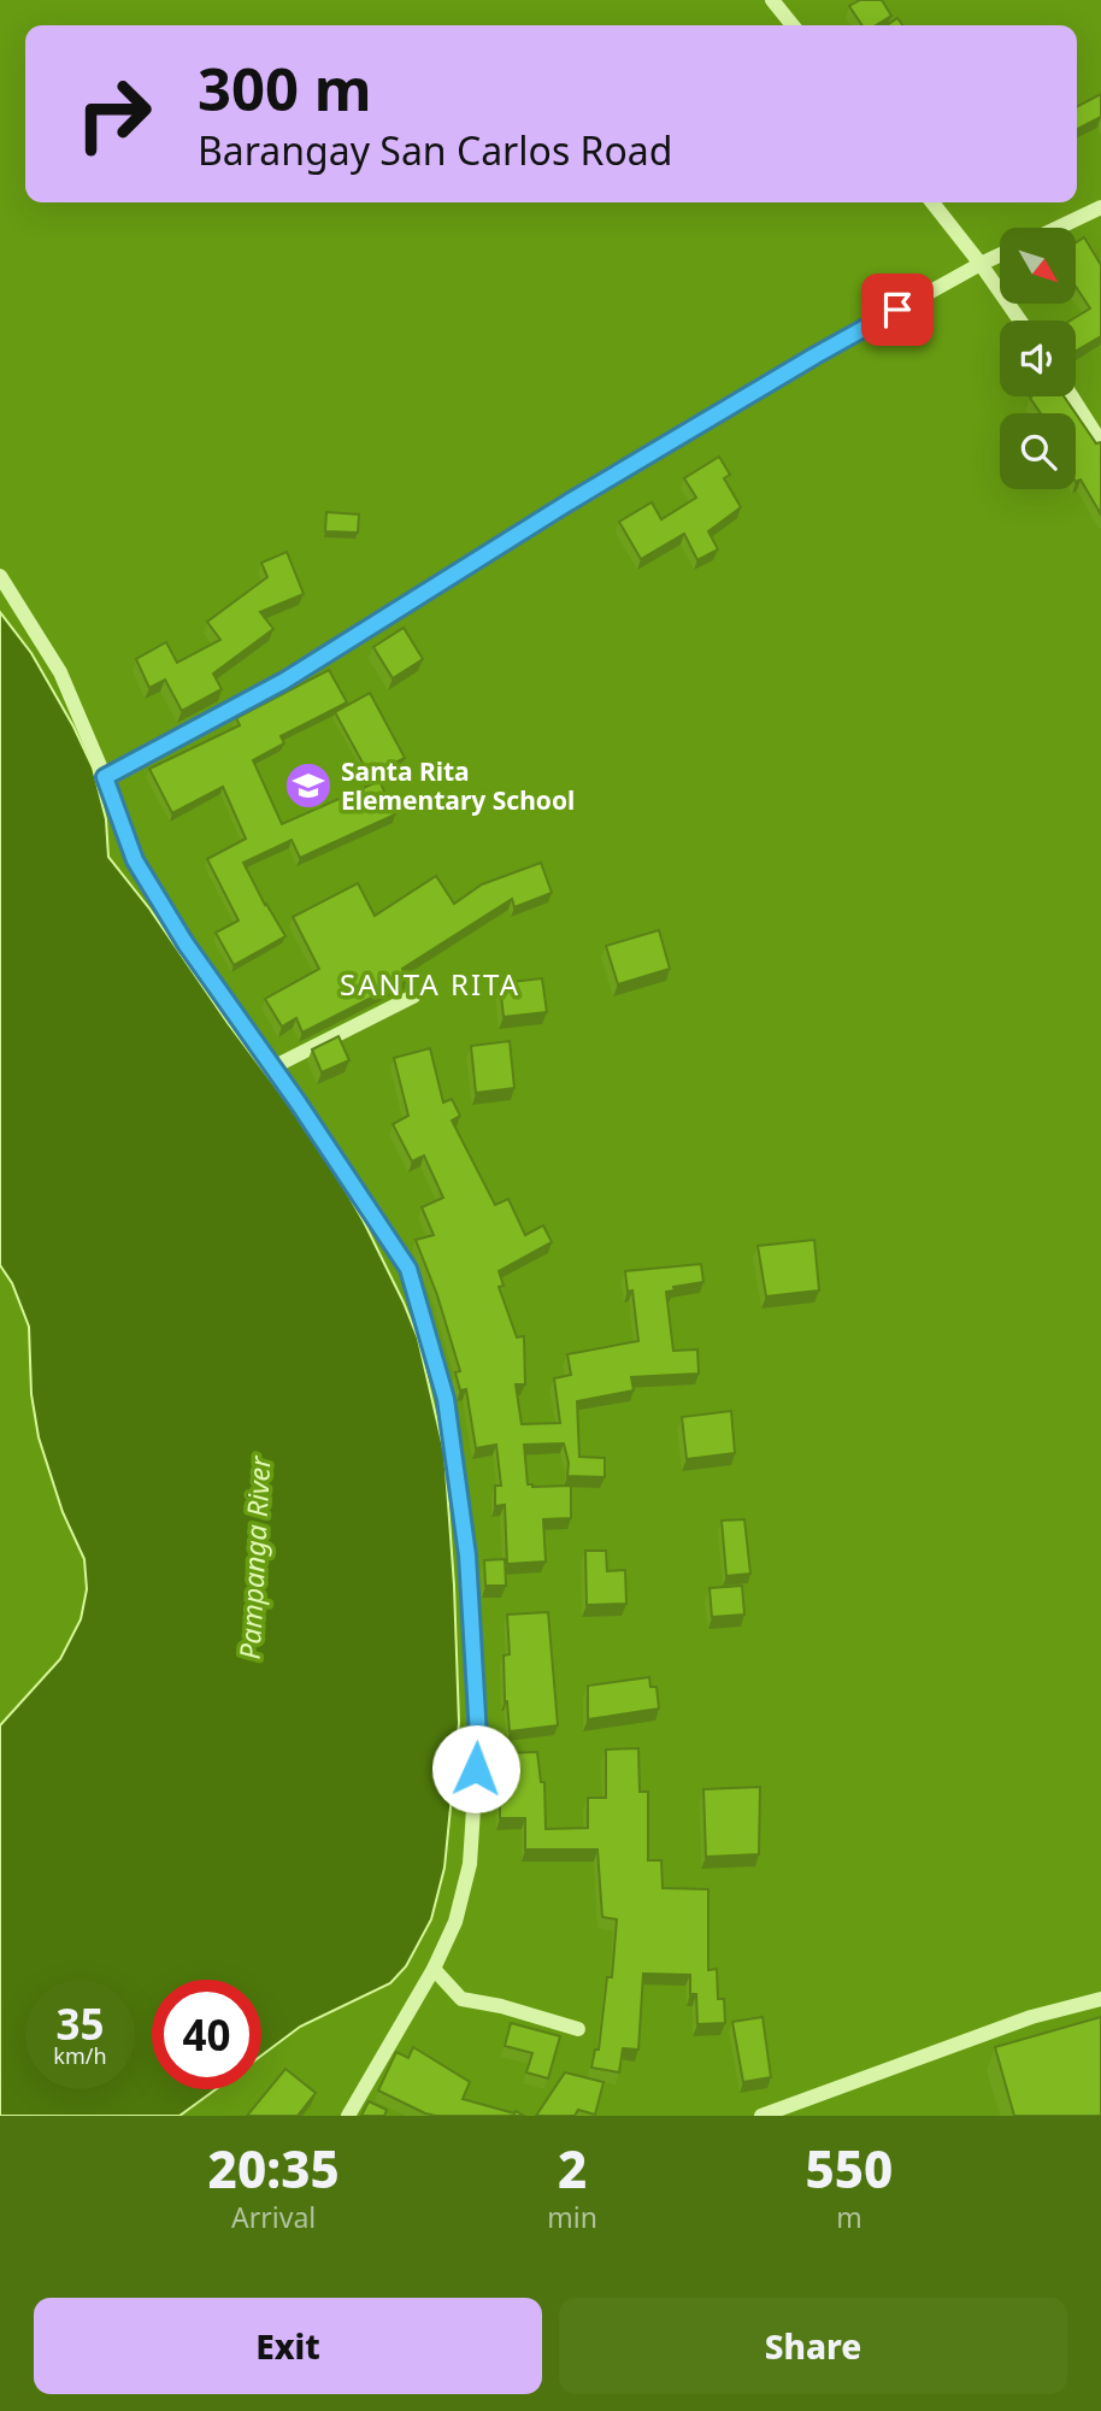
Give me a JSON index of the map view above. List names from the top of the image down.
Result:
{
  "districts": ["SANTA RITA"],
  "water": ["Pampanga River"],
  "places": {
    "school or university": ["Santa Rita Elementary School"]
  },
  "north": "bottom right",
  "page": {
    "turn": ["300 m", "Barangay San Carlos Road"],
    "speed": "35 km/h",
    "limit": "40",
    "eta": [
      "20:35",
      "Arrival",
      "2",
      "min",
      "550",
      "m"
    ],
    "buttons": ["Exit", "Share"]
  }
}
